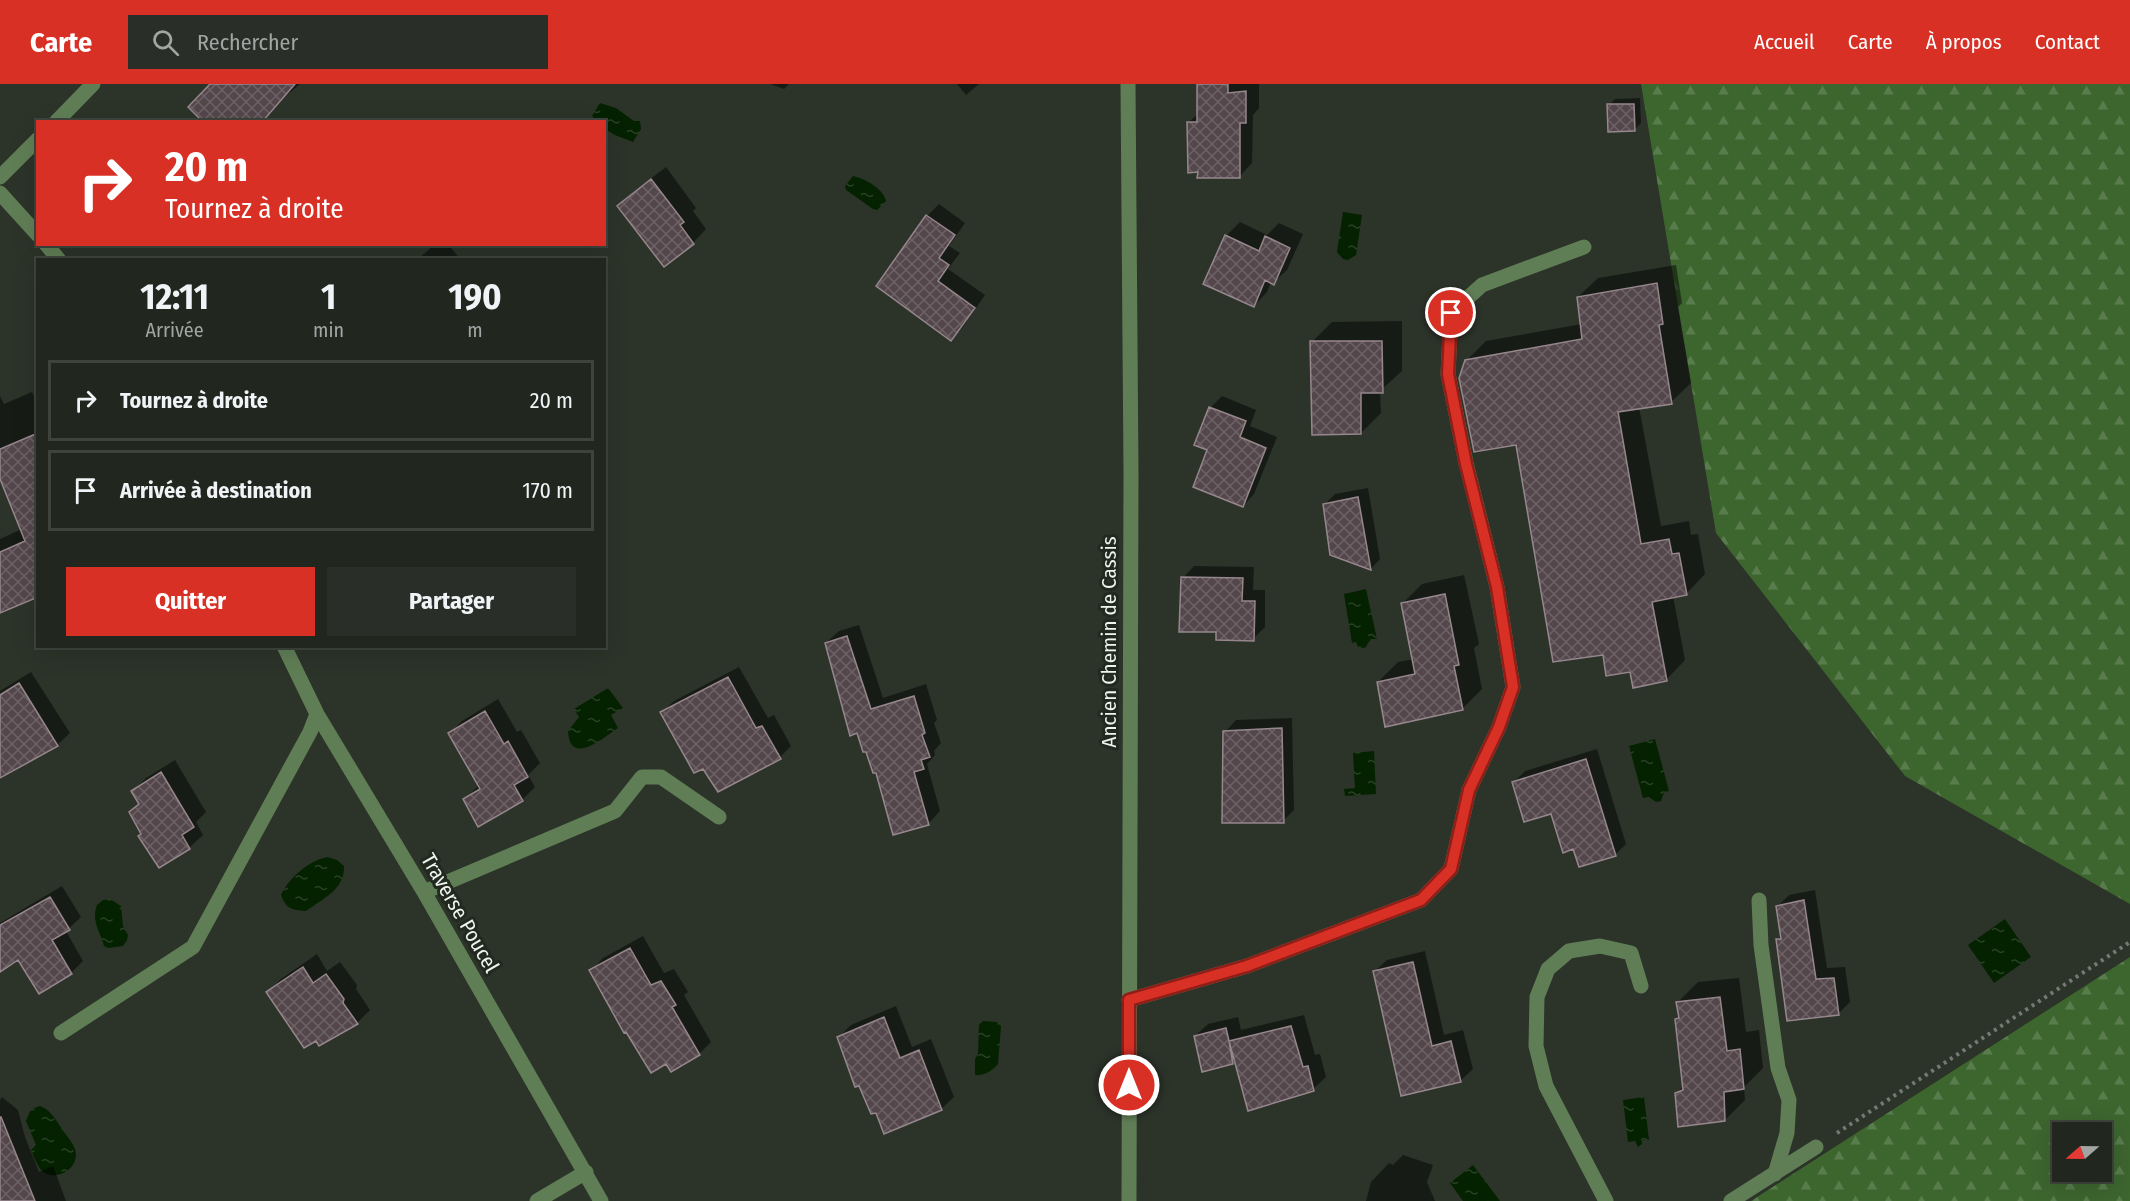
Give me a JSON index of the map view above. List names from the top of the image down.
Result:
{
  "streets": {
    "street": ["Ancien Chemin de Cassis", "Traverse Poucel"]
  },
  "north": "left",
  "page": {
    "header": "Carte",
    "search": "Rechercher",
    "nav": [
      "Accueil",
      "Carte",
      "À propos",
      "Contact"
    ],
    "turn": ["20 m", "Tournez à droite"],
    "eta": [
      "12:11",
      "Arrivée",
      "1",
      "min",
      "190",
      "m"
    ],
    "list": [
      {
        "name": "Tournez à droite",
        "value": "20 m"
      },
      {
        "name": "Arrivée à destination",
        "value": "170 m"
      }
    ],
    "buttons": ["Quitter", "Partager"]
  }
}
